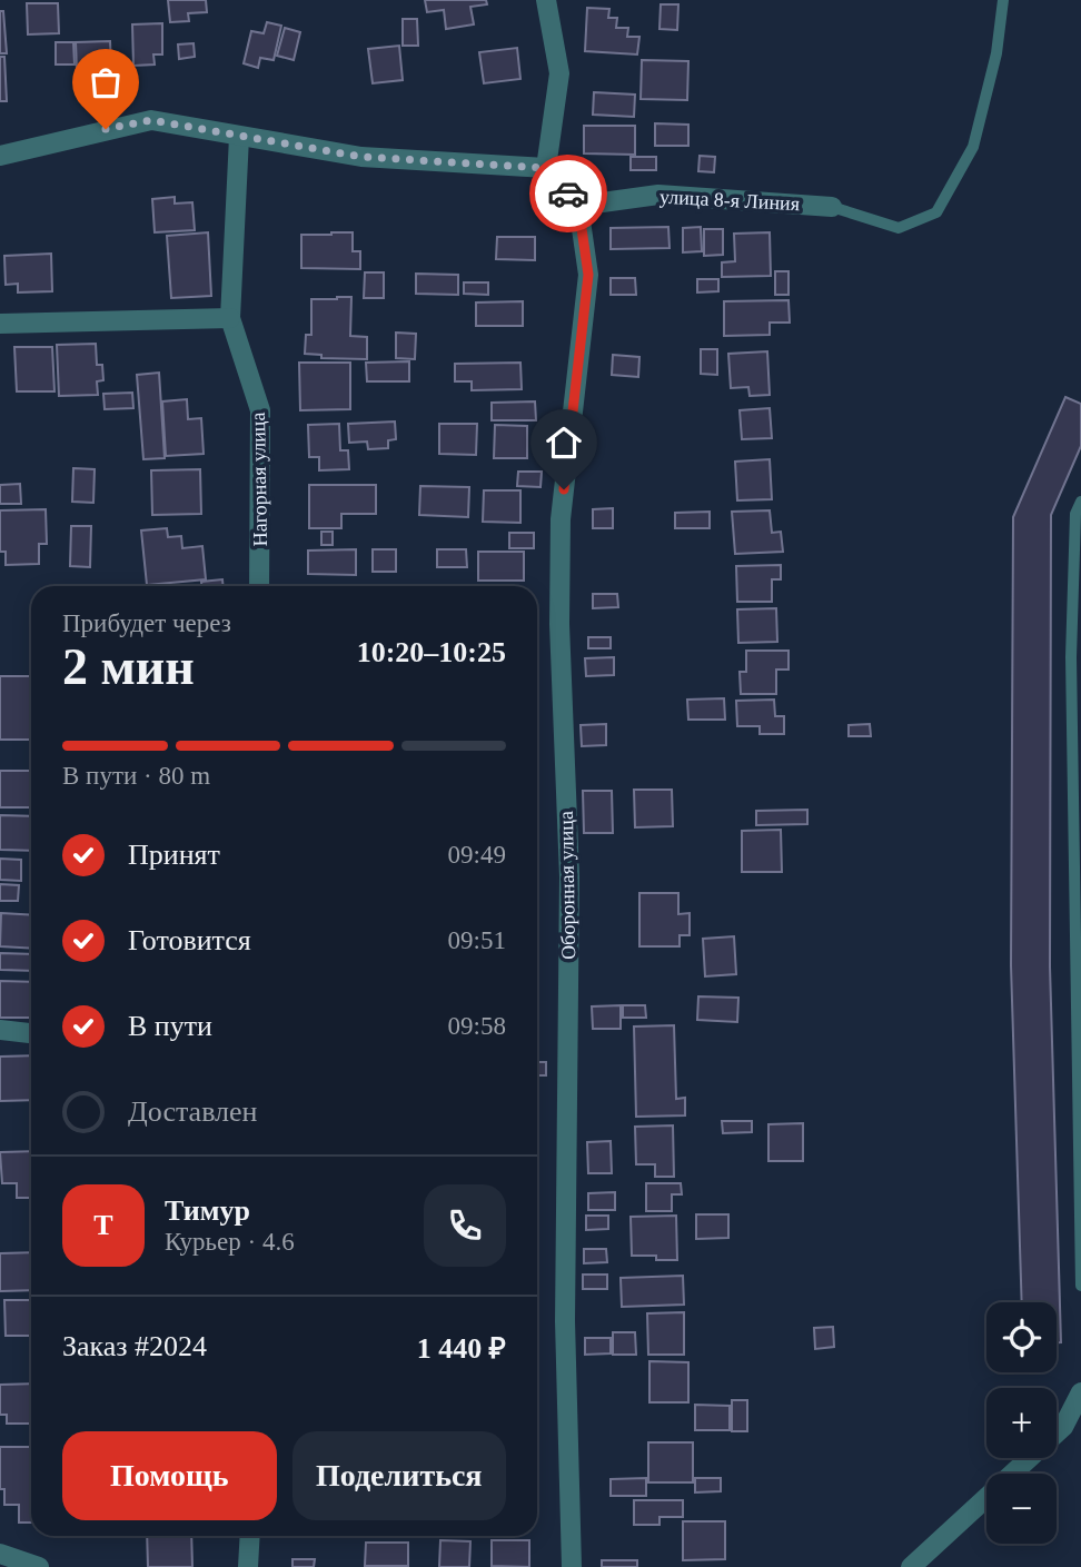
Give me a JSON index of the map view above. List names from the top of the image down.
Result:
{
  "streets": {
    "street": ["улица 8-я Линия", "Нагорная улица", "Оборонная улица"]
  },
  "crossings": [
    ["улица 8-я Линия", "Оборонная улица"]
  ],
  "page": {
    "heading": ["2 мин", "Прибудет через", "10:20–10:25"],
    "panel": [
      "Тимур",
      "Курьер · 4.6",
      "Заказ #2024",
      "1 440 ₽"
    ],
    "bar": "В пути · 80 m",
    "list": [
      ["Принят", "09:49"],
      ["Готовится", "09:51"],
      ["В пути", "09:58"],
      "Доставлен"
    ],
    "round": "Т",
    "map_buttons": ["+", "−"],
    "buttons": ["Помощь", "Поделиться"]
  }
}
